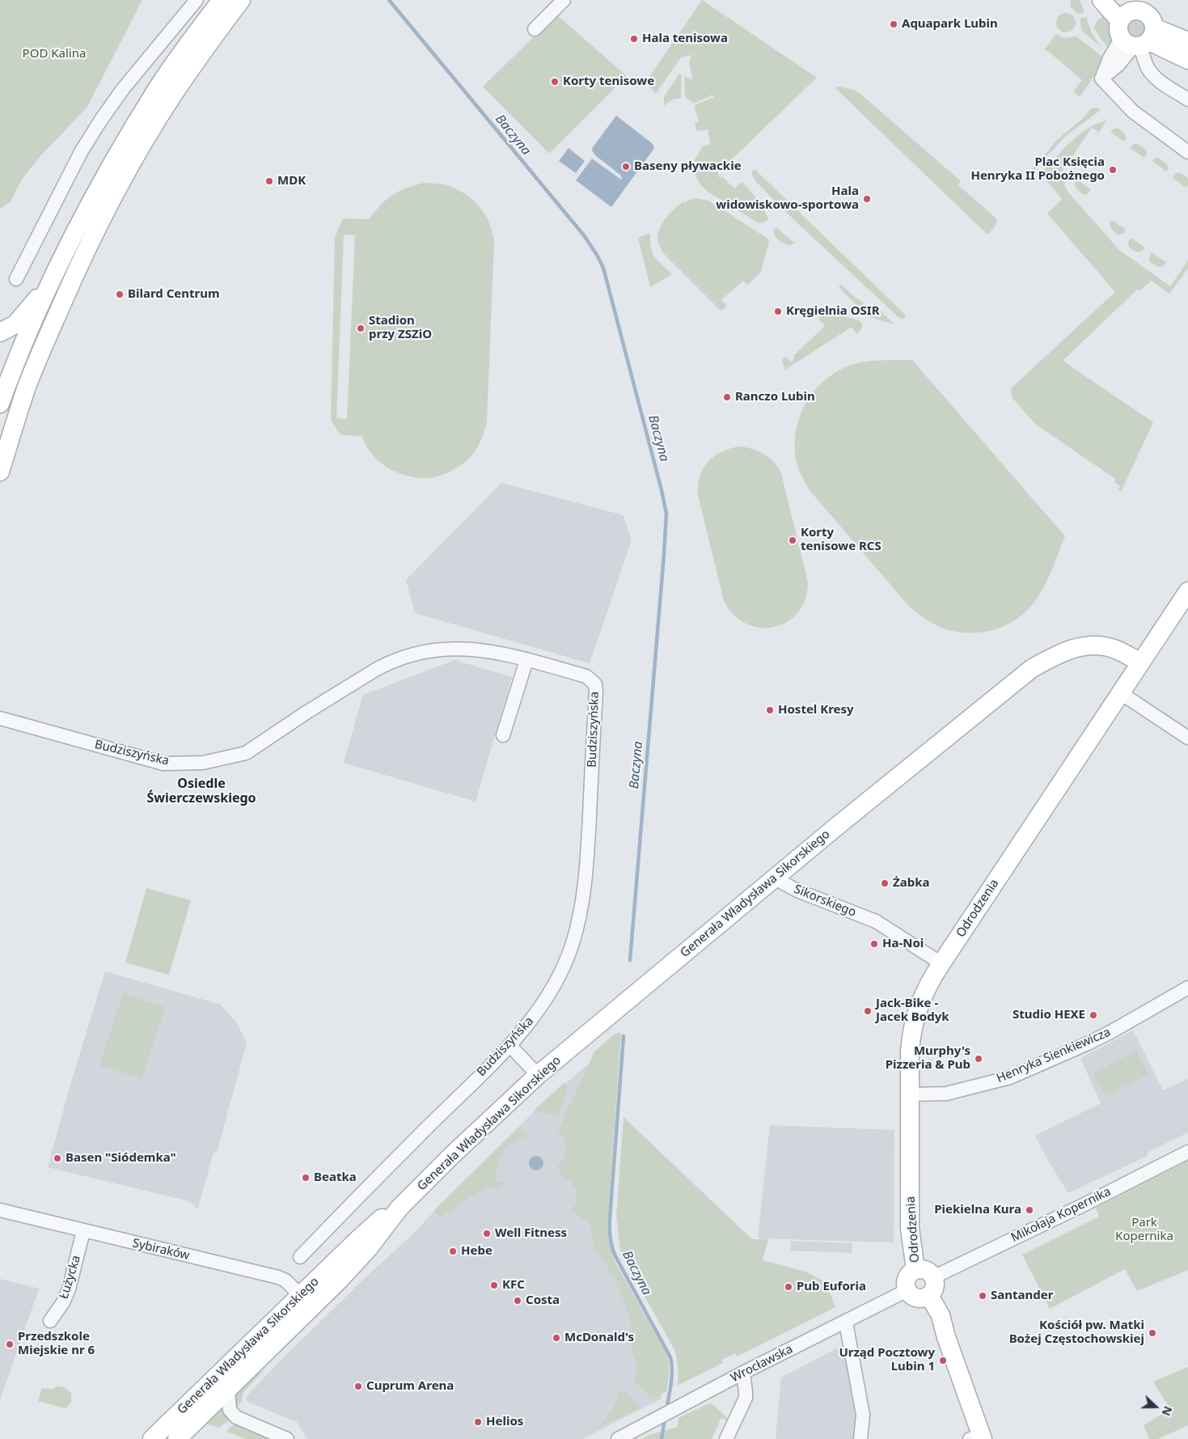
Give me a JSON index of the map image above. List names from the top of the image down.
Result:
{
  "streets": {
    "street": [
      "Budziszyńska",
      "Generała Władysława Sikorskiego",
      "Sikorskiego",
      "Odrodzenia",
      "Henryka Sienkiewicza",
      "Mikołaja Kopernika",
      "Sybiraków",
      "Łużycka",
      "Wrocławska"
    ]
  },
  "crossings": [
    ["Generała Władysława Sikorskiego", "Sikorskiego"],
    ["Generała Władysława Sikorskiego", "Odrodzenia"],
    ["Generała Władysława Sikorskiego", "Sybiraków"],
    ["Sikorskiego", "Odrodzenia"],
    ["Odrodzenia", "Henryka Sienkiewicza"],
    ["Odrodzenia", "Mikołaja Kopernika"],
    ["Odrodzenia", "Wrocławska"],
    ["Mikołaja Kopernika", "Wrocławska"],
    ["Sybiraków", "Łużycka"]
  ],
  "districts": ["Osiedle Świerczewskiego"],
  "water": ["Baczyna"],
  "parks": ["POD Kalina", "Park Kopernika"],
  "places": [
    "Aquapark Lubin",
    "Hala tenisowa",
    "Korty tenisowe",
    "Baseny pływackie",
    "Plac Księcia Henryka II Pobożnego",
    "MDK",
    "Hala widowiskowo-sportowa",
    "Bilard Centrum",
    "Kręgielnia OSIR",
    "Stadion przy ZSZiO",
    "Ranczo Lubin",
    "Korty tenisowe RCS",
    "Hostel Kresy",
    "Żabka",
    "Ha-Noi",
    "Jack-Bike - Jacek Bodyk",
    "Studio HEXE",
    "Murphy's Pizzeria & Pub",
    "Basen \"Siódemka\"",
    "Beatka",
    "Piekielna Kura",
    "Well Fitness",
    "Hebe",
    "KFC",
    "Pub Euforia",
    "Santander",
    "Costa",
    "Kościół pw. Matki Bożej Częstochowskiej",
    "McDonald's",
    "Przedszkole Miejskie nr 6",
    "Urząd Pocztowy Lubin 1",
    "Cuprum Arena",
    "Helios"
  ],
  "north": "right"
}
